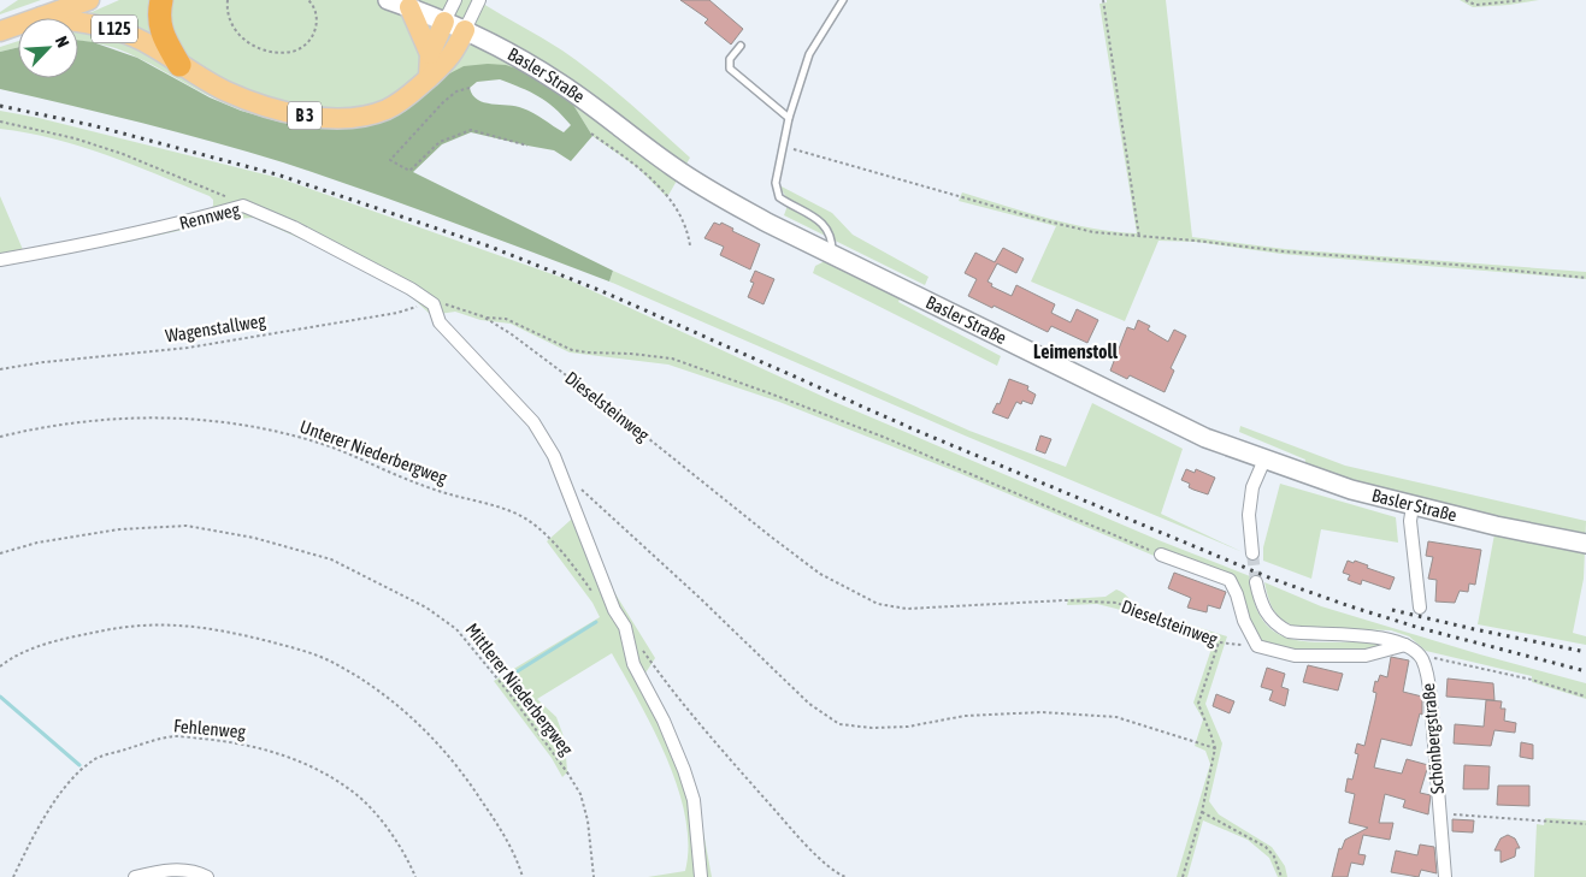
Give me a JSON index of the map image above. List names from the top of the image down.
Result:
{
  "streets": {
    "main road": ["L 125", "B 3"],
    "street": ["Basler Straße", "Rennweg", "Schönbergstraße"],
    "path": [
      "Wagenstallweg",
      "Dieselsteinweg",
      "Unterer Niederbergweg",
      "Mittlerer Niederbergweg",
      "Fehlenweg"
    ]
  },
  "crossings": [
    ["L 125", "B 3"],
    ["Rennweg", "Wagenstallweg"],
    ["Wagenstallweg", "Dieselsteinweg"]
  ],
  "districts": ["Leimenstoll"],
  "north": "top right"
}
